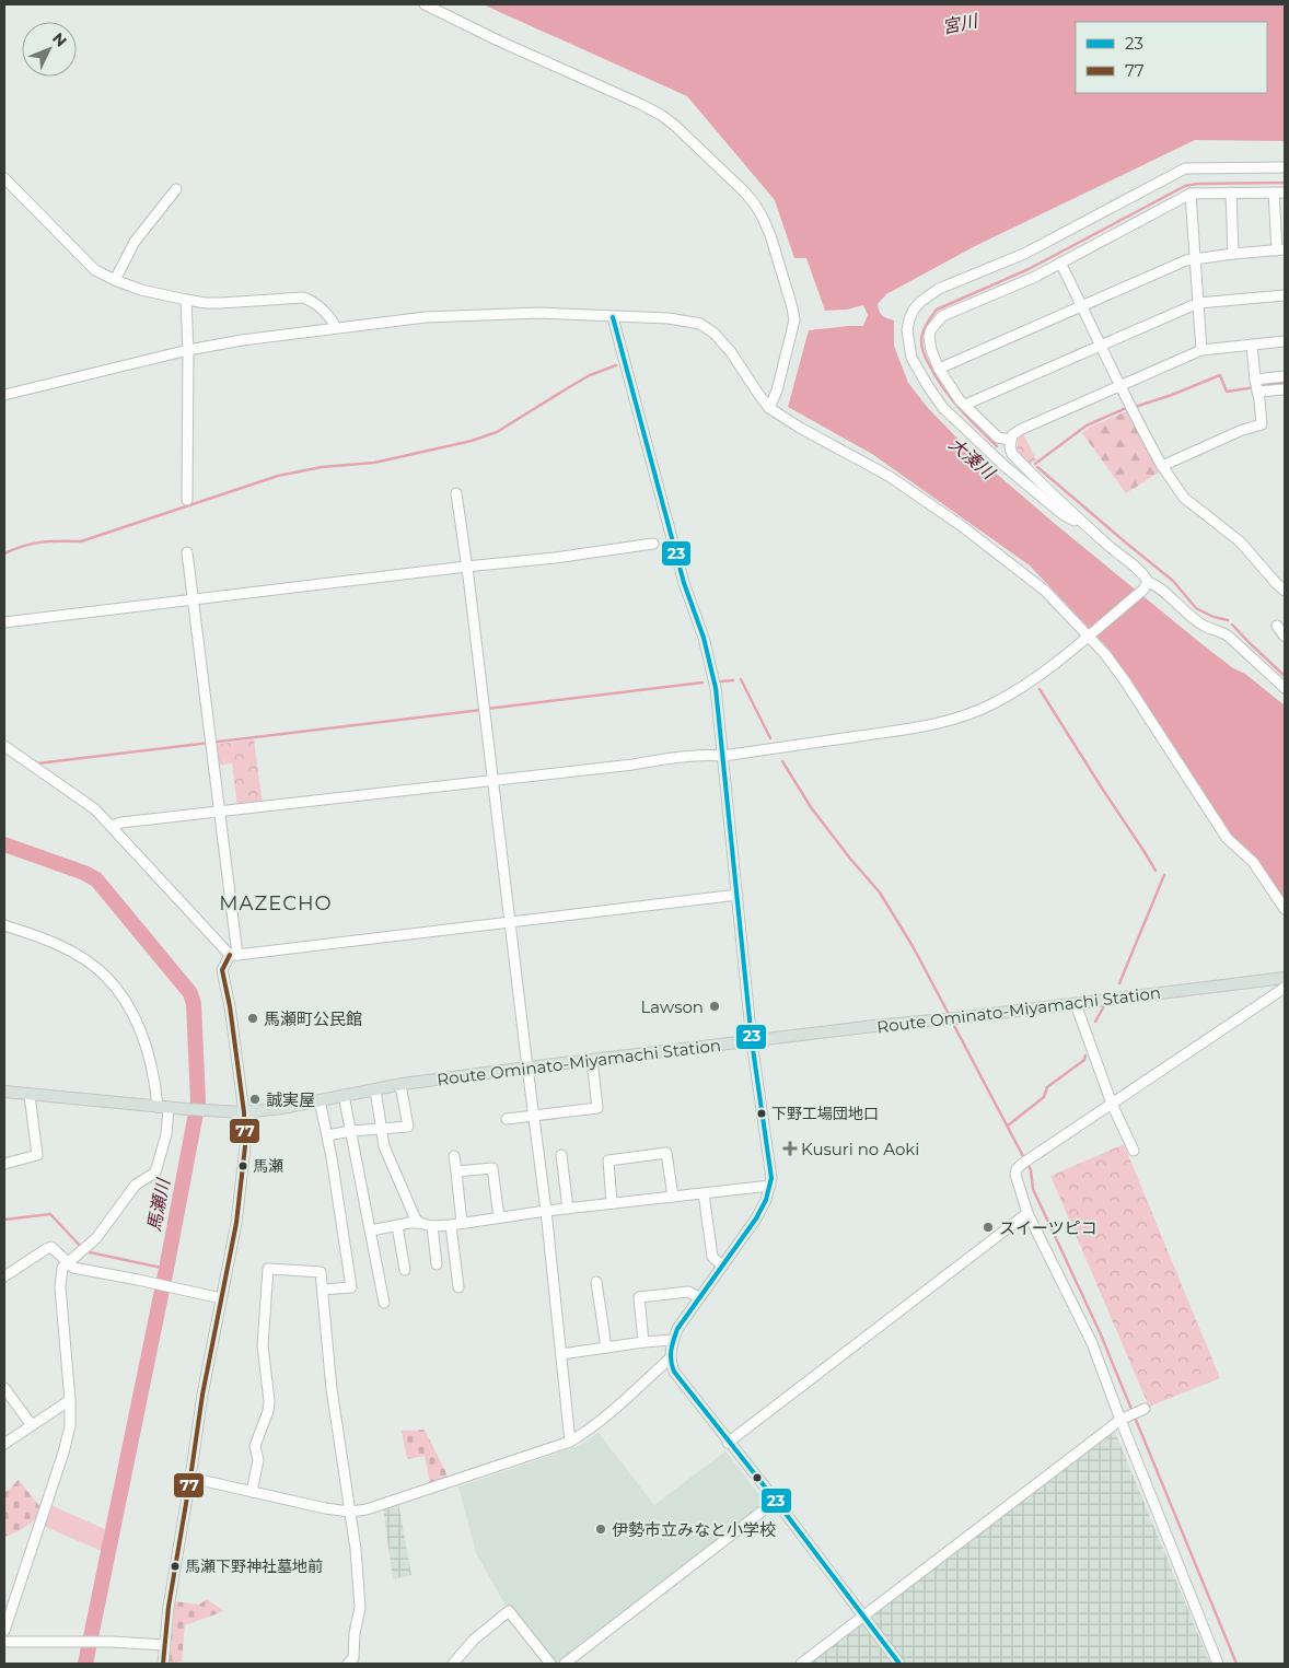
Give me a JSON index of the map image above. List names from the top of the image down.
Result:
{
  "streets": {
    "main road": ["Route Ominato-Miyamachi Station"]
  },
  "districts": ["MAZECHO"],
  "water": ["宮川", "大湊川", "馬瀬川"],
  "places": {
    "other": [
      "Lawson",
      "馬瀬町公民館",
      "誠実屋",
      "下野工場団地口",
      "馬瀬",
      "スイーツピコ",
      "伊勢市立みなと小学校",
      "馬瀬下野神社墓地前"
    ],
    "health": ["Kusuri no Aoki"]
  },
  "lines": ["transit line 23", "transit line 77"],
  "legend": ["23", "77"],
  "north": "top right"
}
